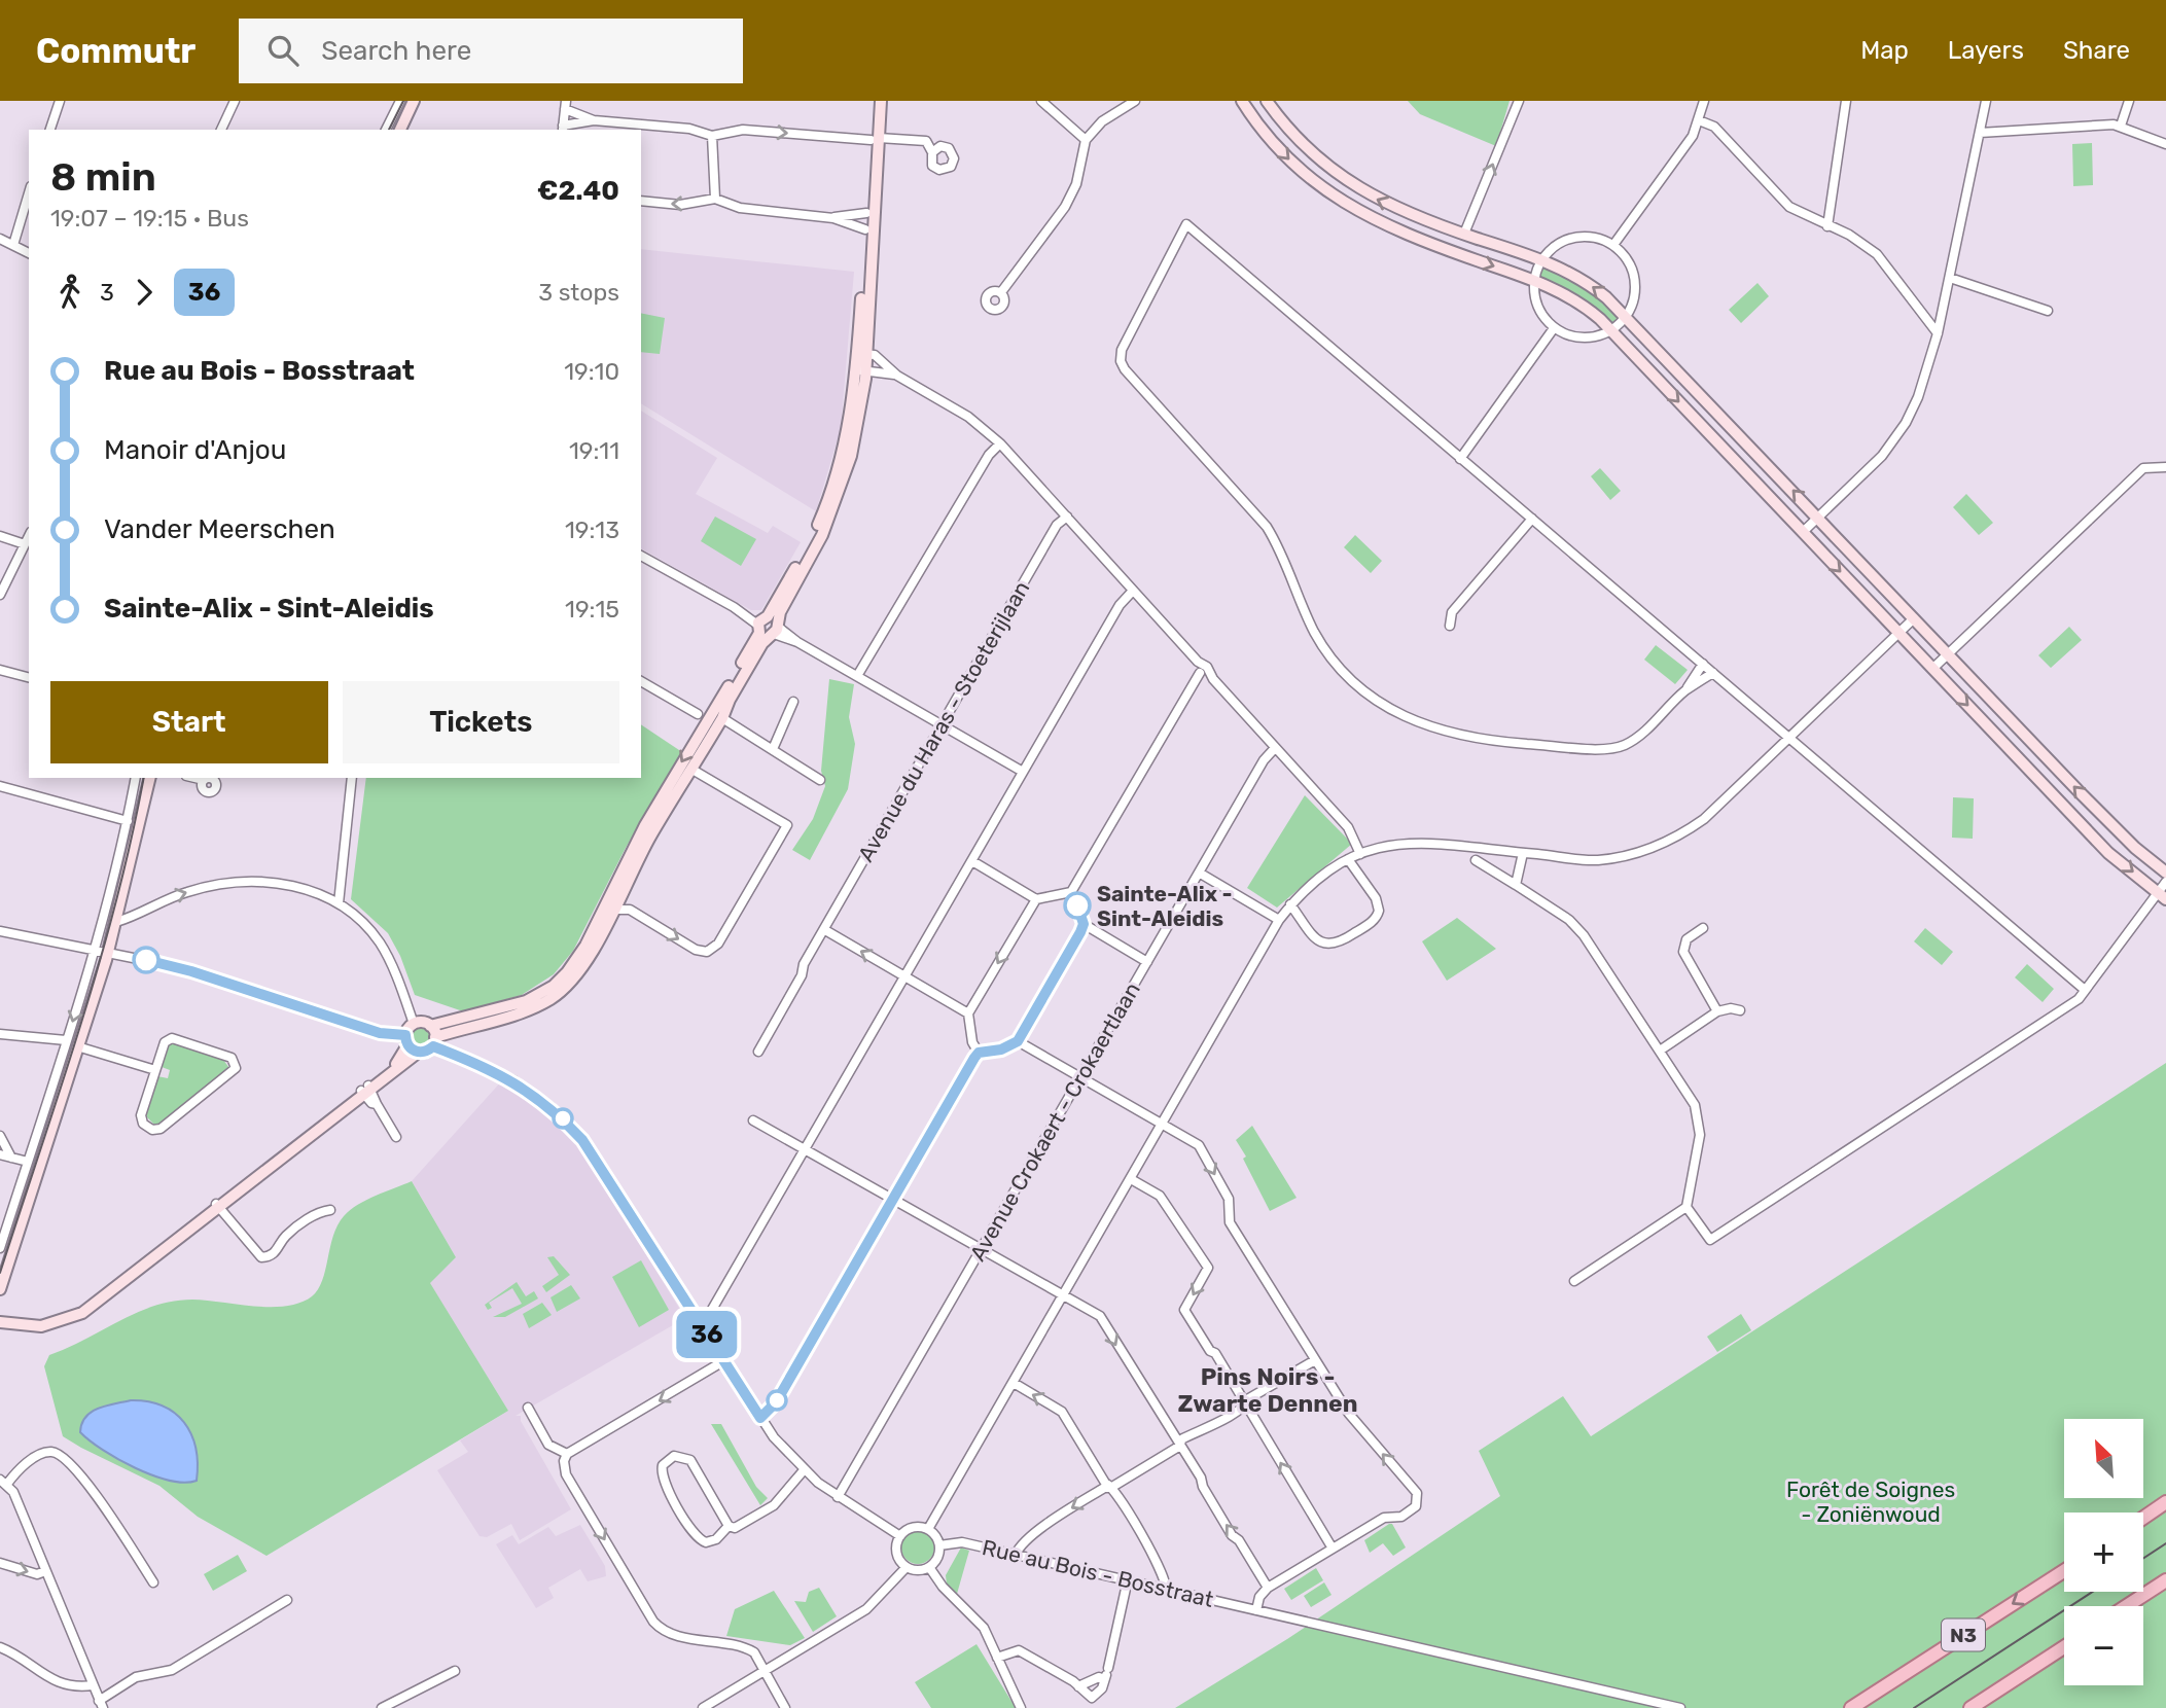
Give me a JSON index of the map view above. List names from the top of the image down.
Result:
{
  "streets": {
    "main road": ["N3"],
    "street": ["Avenue du Haras - Stoeterijlaan", "Avenue Crokaert - Crokaertlaan", "Rue au Bois - Bosstraat"]
  },
  "districts": ["Pins Noirs - Zwarte Dennen"],
  "parks": ["Forêt de Soignes - Zoniënwoud"],
  "places": ["Sainte-Alix - Sint-Aleidis"],
  "lines": ["bus line 36"],
  "north": "top left",
  "page": {
    "header": "Commutr",
    "search": "Search here",
    "nav": ["Map", "Layers", "Share"],
    "on_map": "36",
    "heading": ["8 min", "19:07 – 19:15 · Bus", "€2.40"],
    "legs": ["3", "36", "3 stops"],
    "list": [
      {
        "name": "Rue au Bois - Bosstraat",
        "value": "19:10"
      },
      {
        "name": "Manoir d'Anjou",
        "value": "19:11"
      },
      {
        "name": "Vander Meerschen",
        "value": "19:13"
      },
      {
        "name": "Sainte-Alix - Sint-Aleidis",
        "value": "19:15"
      }
    ],
    "buttons": ["Start", "Tickets"],
    "map_buttons": ["+", "−"]
  }
}
